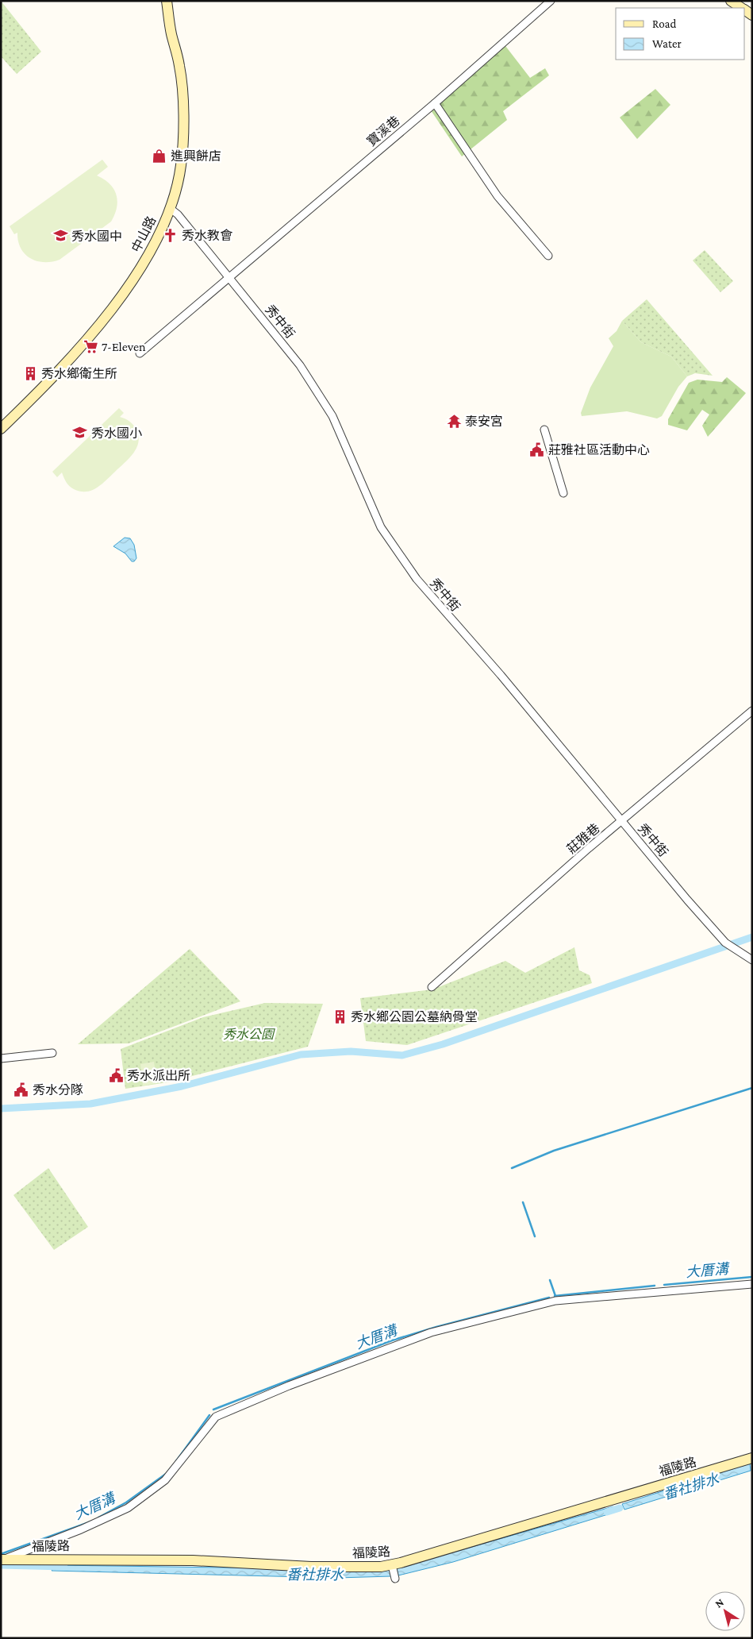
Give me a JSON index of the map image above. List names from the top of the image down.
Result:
{
  "streets": {
    "street": [
      "寶溪巷",
      "中山路",
      "秀中街",
      "莊雅巷",
      "福陵路"
    ]
  },
  "crossings": [
    ["寶溪巷", "秀中街"],
    ["中山路", "秀中街"],
    ["秀中街", "莊雅巷"]
  ],
  "water": ["大厝溝", "番社排水"],
  "parks": ["秀水公園"],
  "places": {
    "shop": ["進興餅店"],
    "church": ["秀水教會"],
    "school or university": ["秀水國中", "秀水國小"],
    "supermarket": ["7-Eleven"],
    "building": ["秀水鄉衛生所", "秀水鄉公園公墓納骨堂"],
    "temple": ["泰安宮"],
    "public building": ["莊雅社區活動中心", "秀水派出所", "秀水分隊"]
  },
  "legend": ["Road", "Water"],
  "north": "top left"
}
